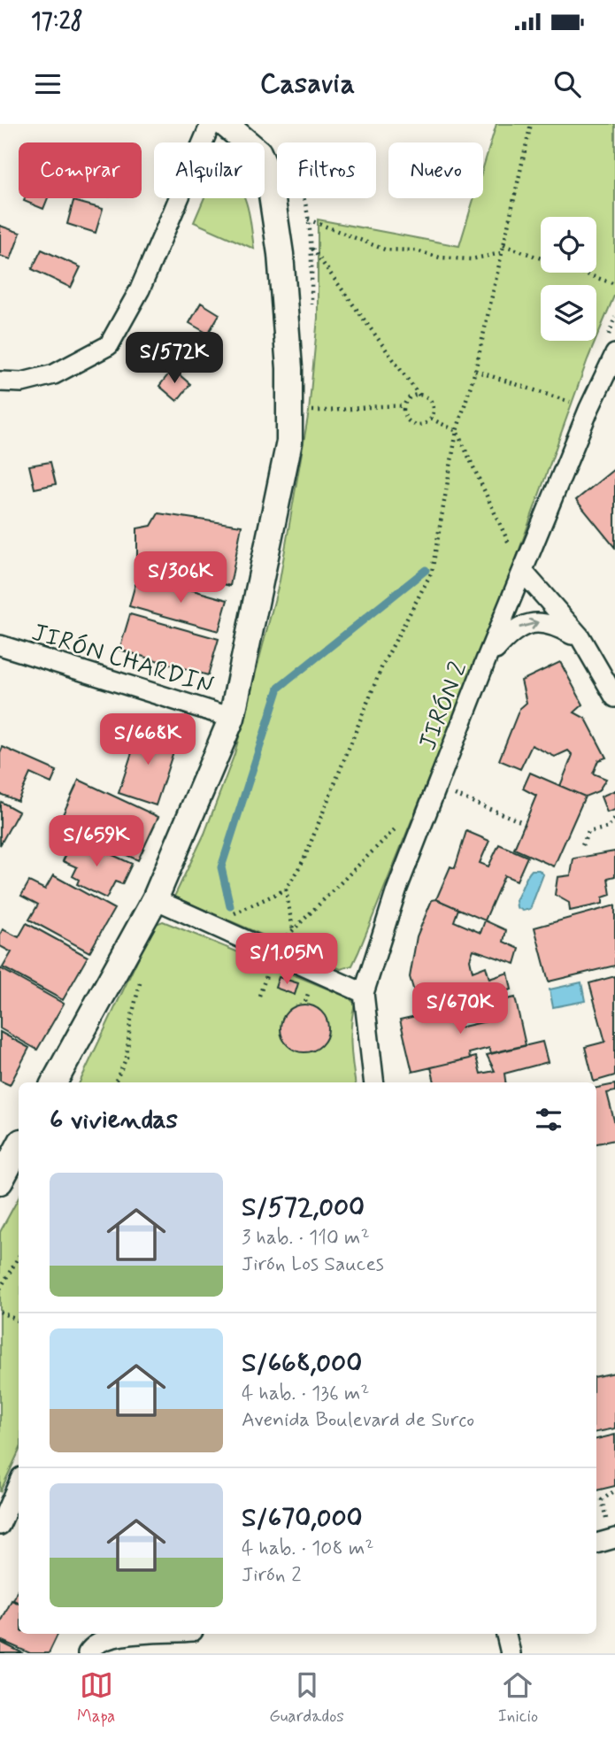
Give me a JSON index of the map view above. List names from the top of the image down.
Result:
{
  "streets": {
    "street": ["JIRÓN CHARDIN", "JIRÓN 2"]
  },
  "page": {
    "status": "17:28",
    "header": "Casavia",
    "chip": [
      "Comprar",
      "Alquilar",
      "Filtros",
      "Nuevo"
    ],
    "price": [
      "S/572K",
      "S/306K",
      "S/668K",
      "S/659K",
      "S/1.05M",
      "S/670K"
    ],
    "heading": "6 viviendas",
    "list": [
      {
        "name": "S/572,000",
        "note": "3 hab. · 110 m² · Jirón Los Sauces"
      },
      {
        "name": "S/668,000",
        "note": "4 hab. · 136 m² · Avenida Boulevard de Surco"
      },
      {
        "name": "S/670,000",
        "note": "4 hab. · 108 m² · Jirón 2"
      }
    ],
    "tabs": ["Mapa", "Guardados", "Inicio"]
  }
}
